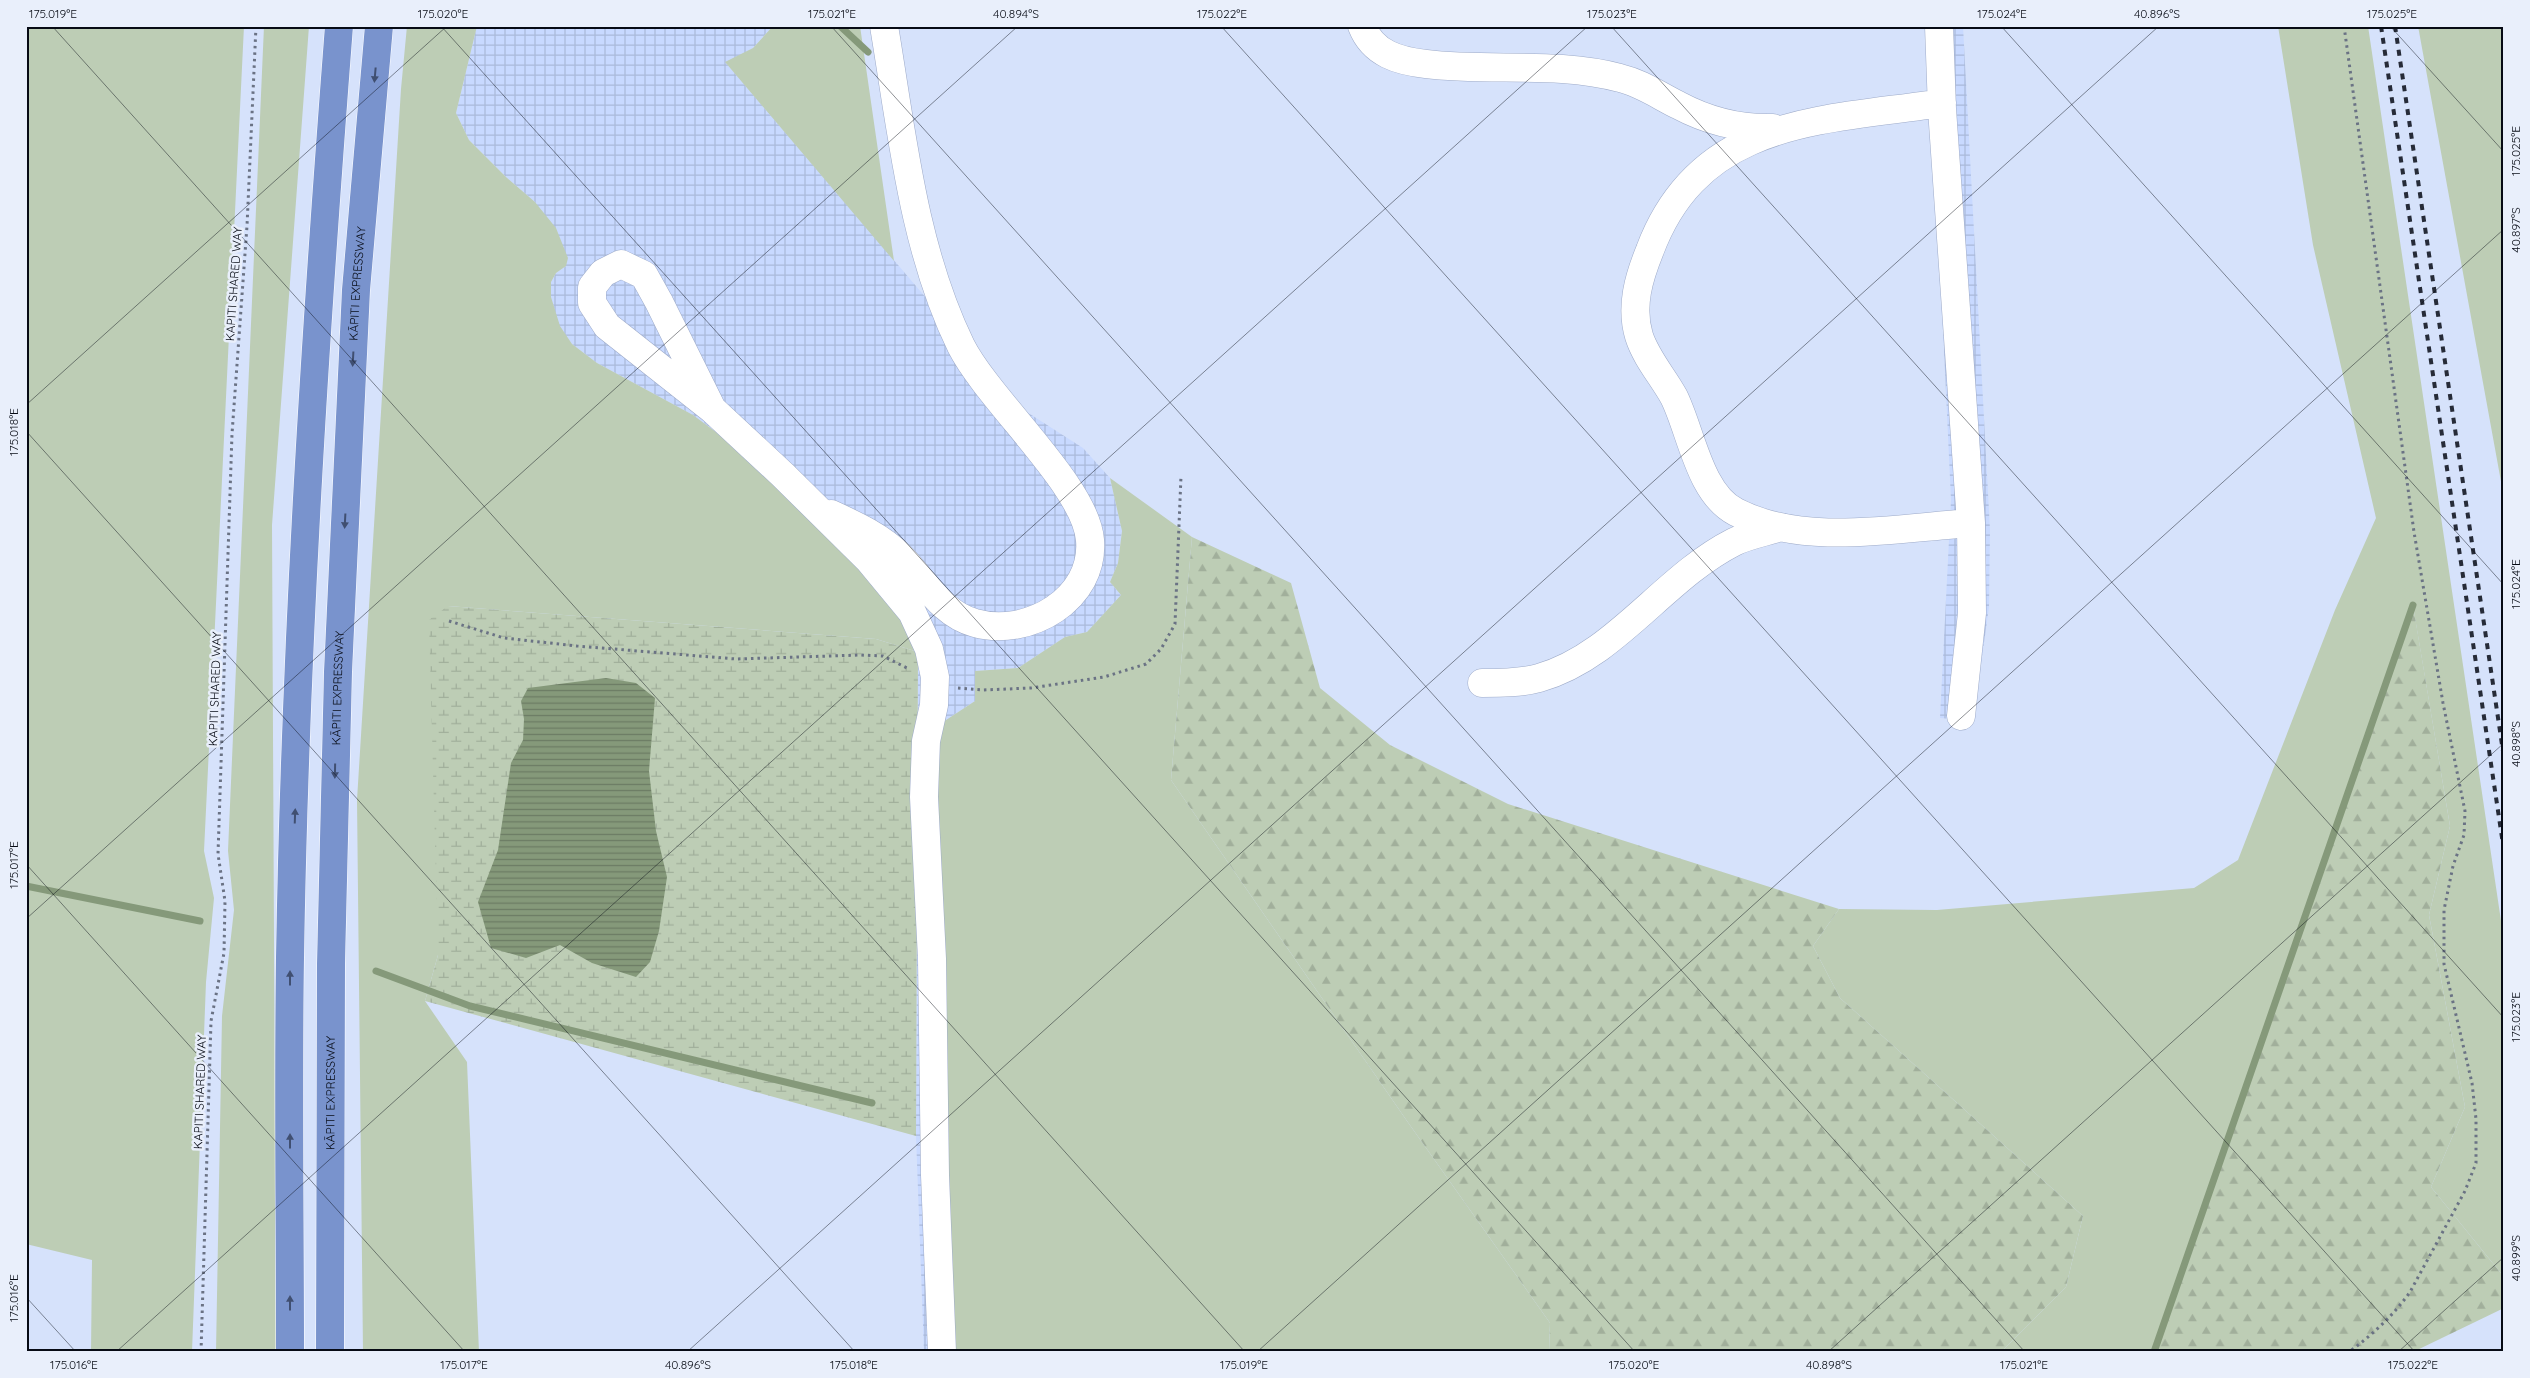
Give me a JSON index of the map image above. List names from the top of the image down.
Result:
{
  "streets": {
    "highway": ["KĀPITI EXPRESSWAY"],
    "path": ["KAPITI SHARED WAY"]
  },
  "coordinates": [
    "175.019°E",
    "175.020°E",
    "175.021°E",
    "40.894°S",
    "175.022°E",
    "175.023°E",
    "175.024°E",
    "40.896°S",
    "175.025°E",
    "40.897°S",
    "175.018°E",
    "40.898°S",
    "175.017°E",
    "40.899°S",
    "175.016°E"
  ]
}
